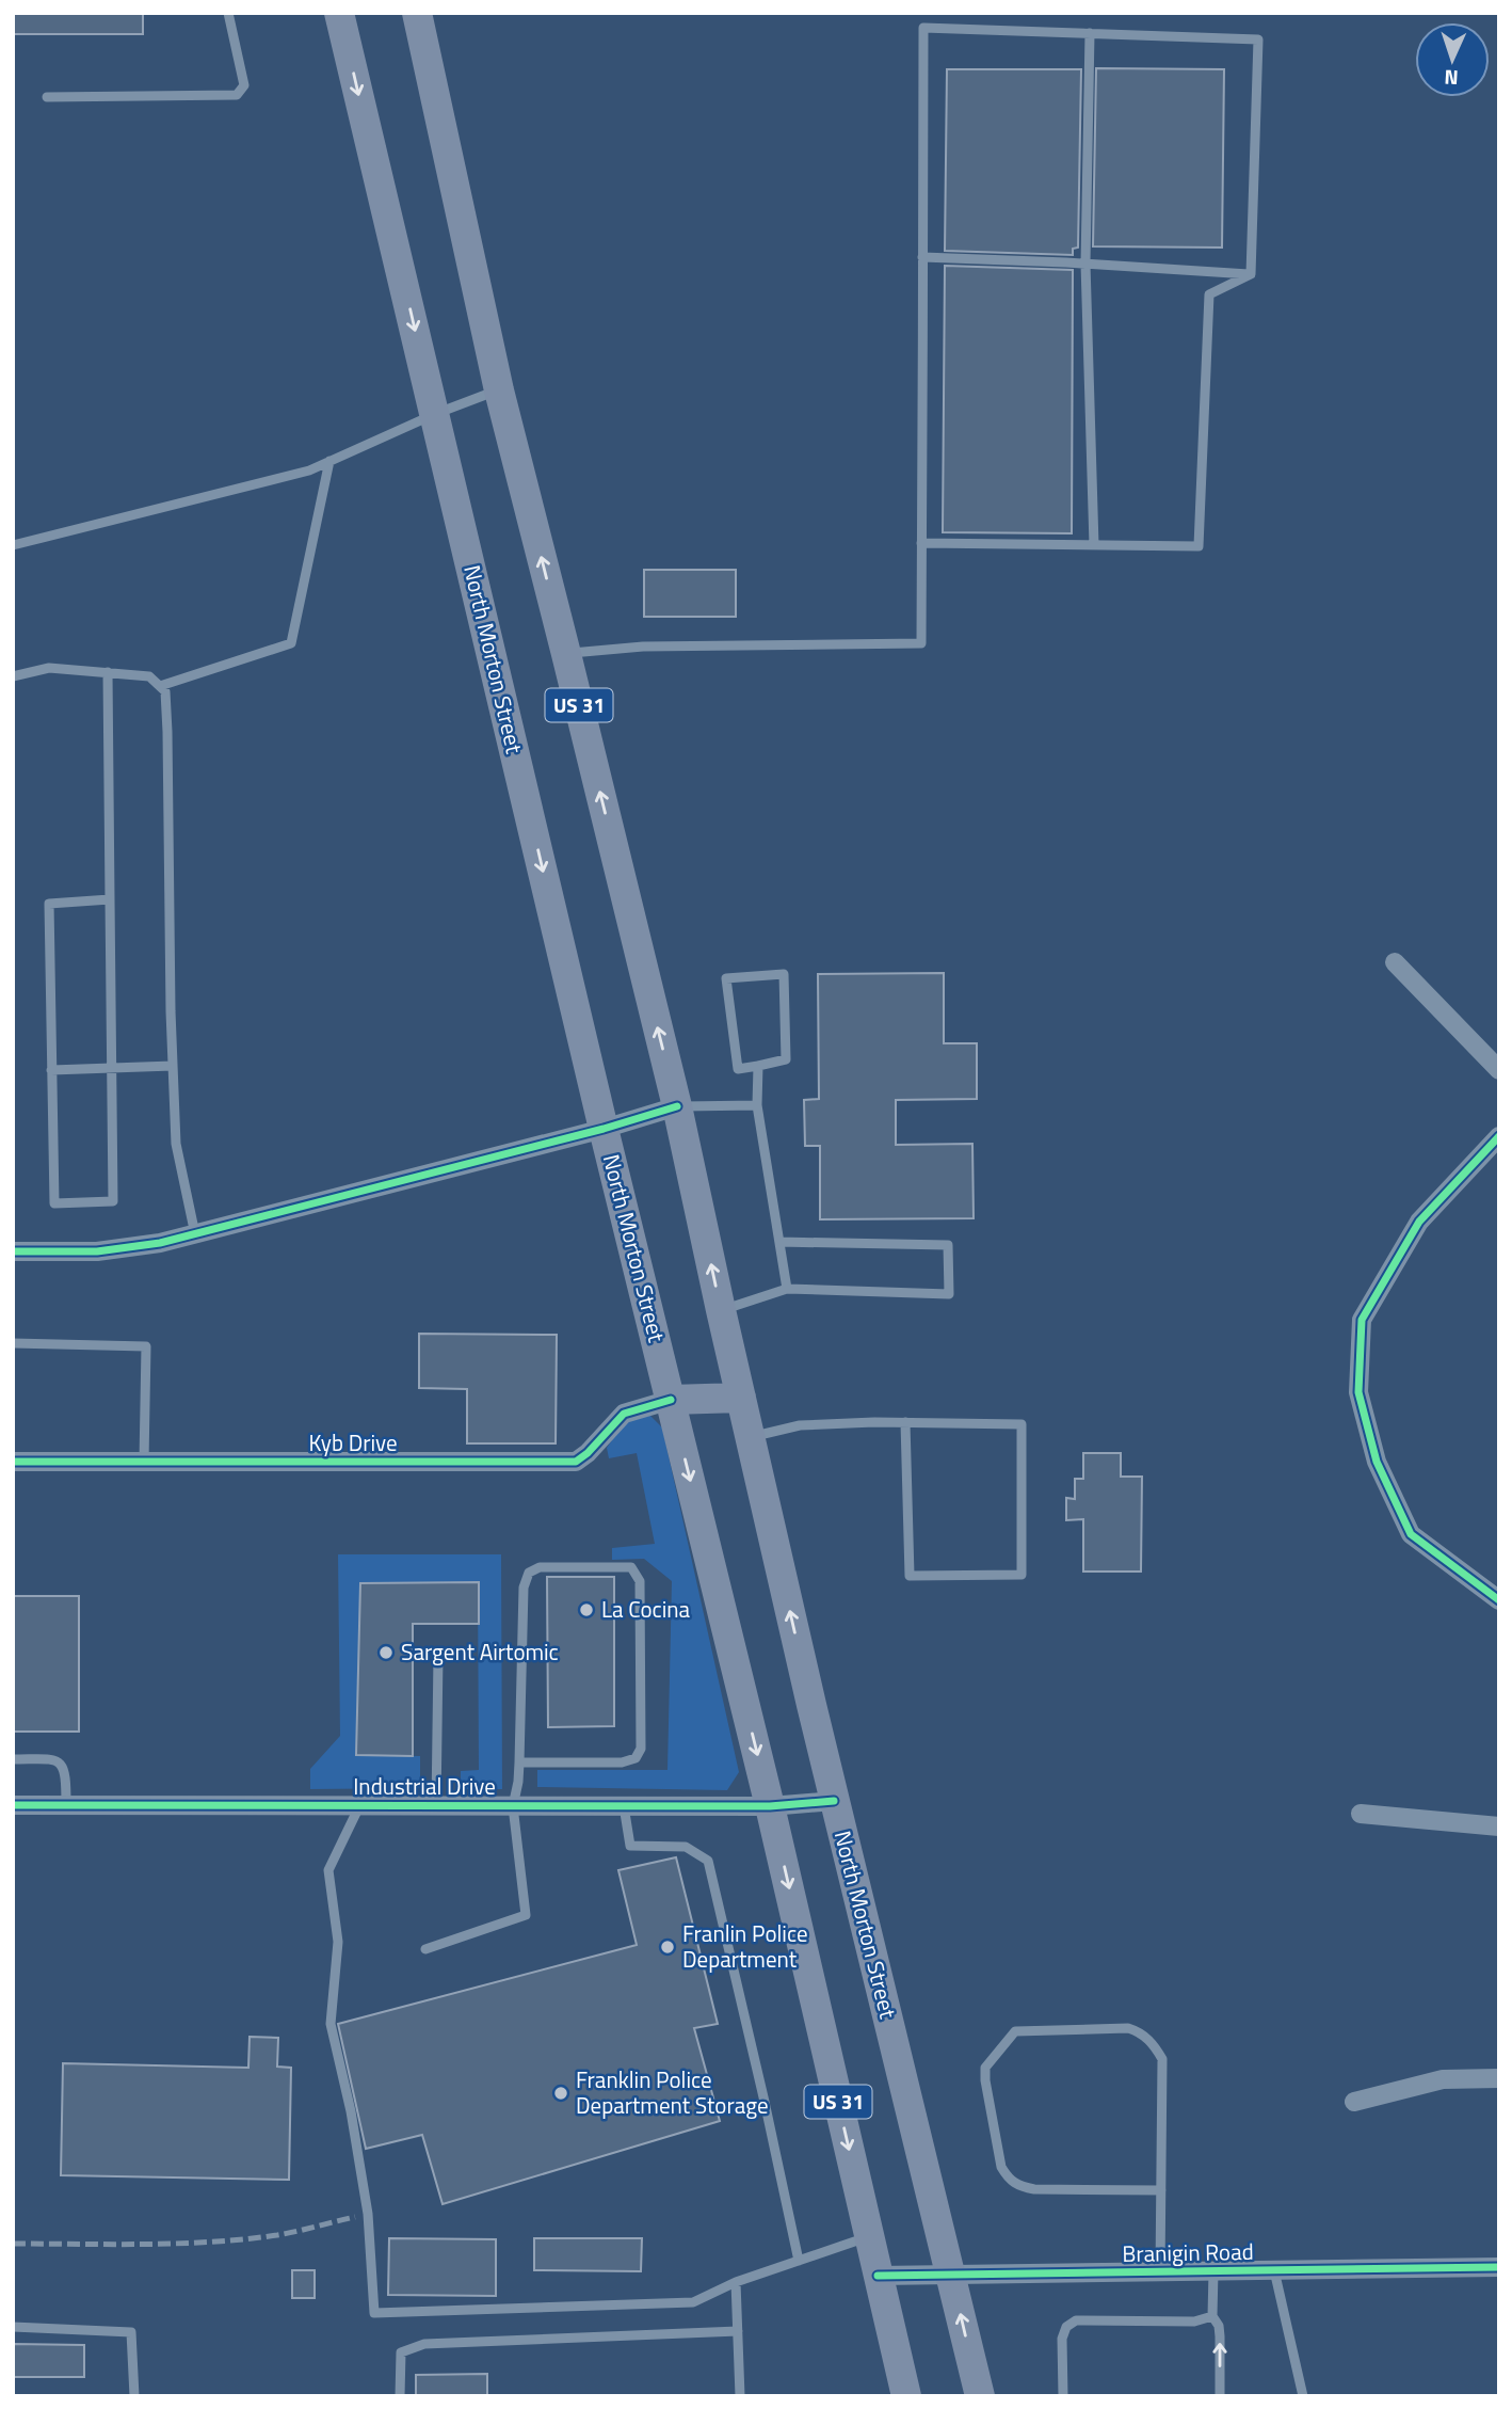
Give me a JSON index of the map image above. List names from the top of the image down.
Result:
{
  "streets": {
    "main road": ["North Morton Street", "US 31"],
    "street": ["Kyb Drive", "Industrial Drive", "Branigin Road"]
  },
  "crossings": [
    ["North Morton Street", "Kyb Drive"],
    ["North Morton Street", "Industrial Drive"],
    ["North Morton Street", "Branigin Road"]
  ],
  "places": [
    "La Cocina",
    "Sargent Airtomic",
    "Franlin Police Department",
    "Franklin Police Department Storage"
  ],
  "north": "bottom"
}
